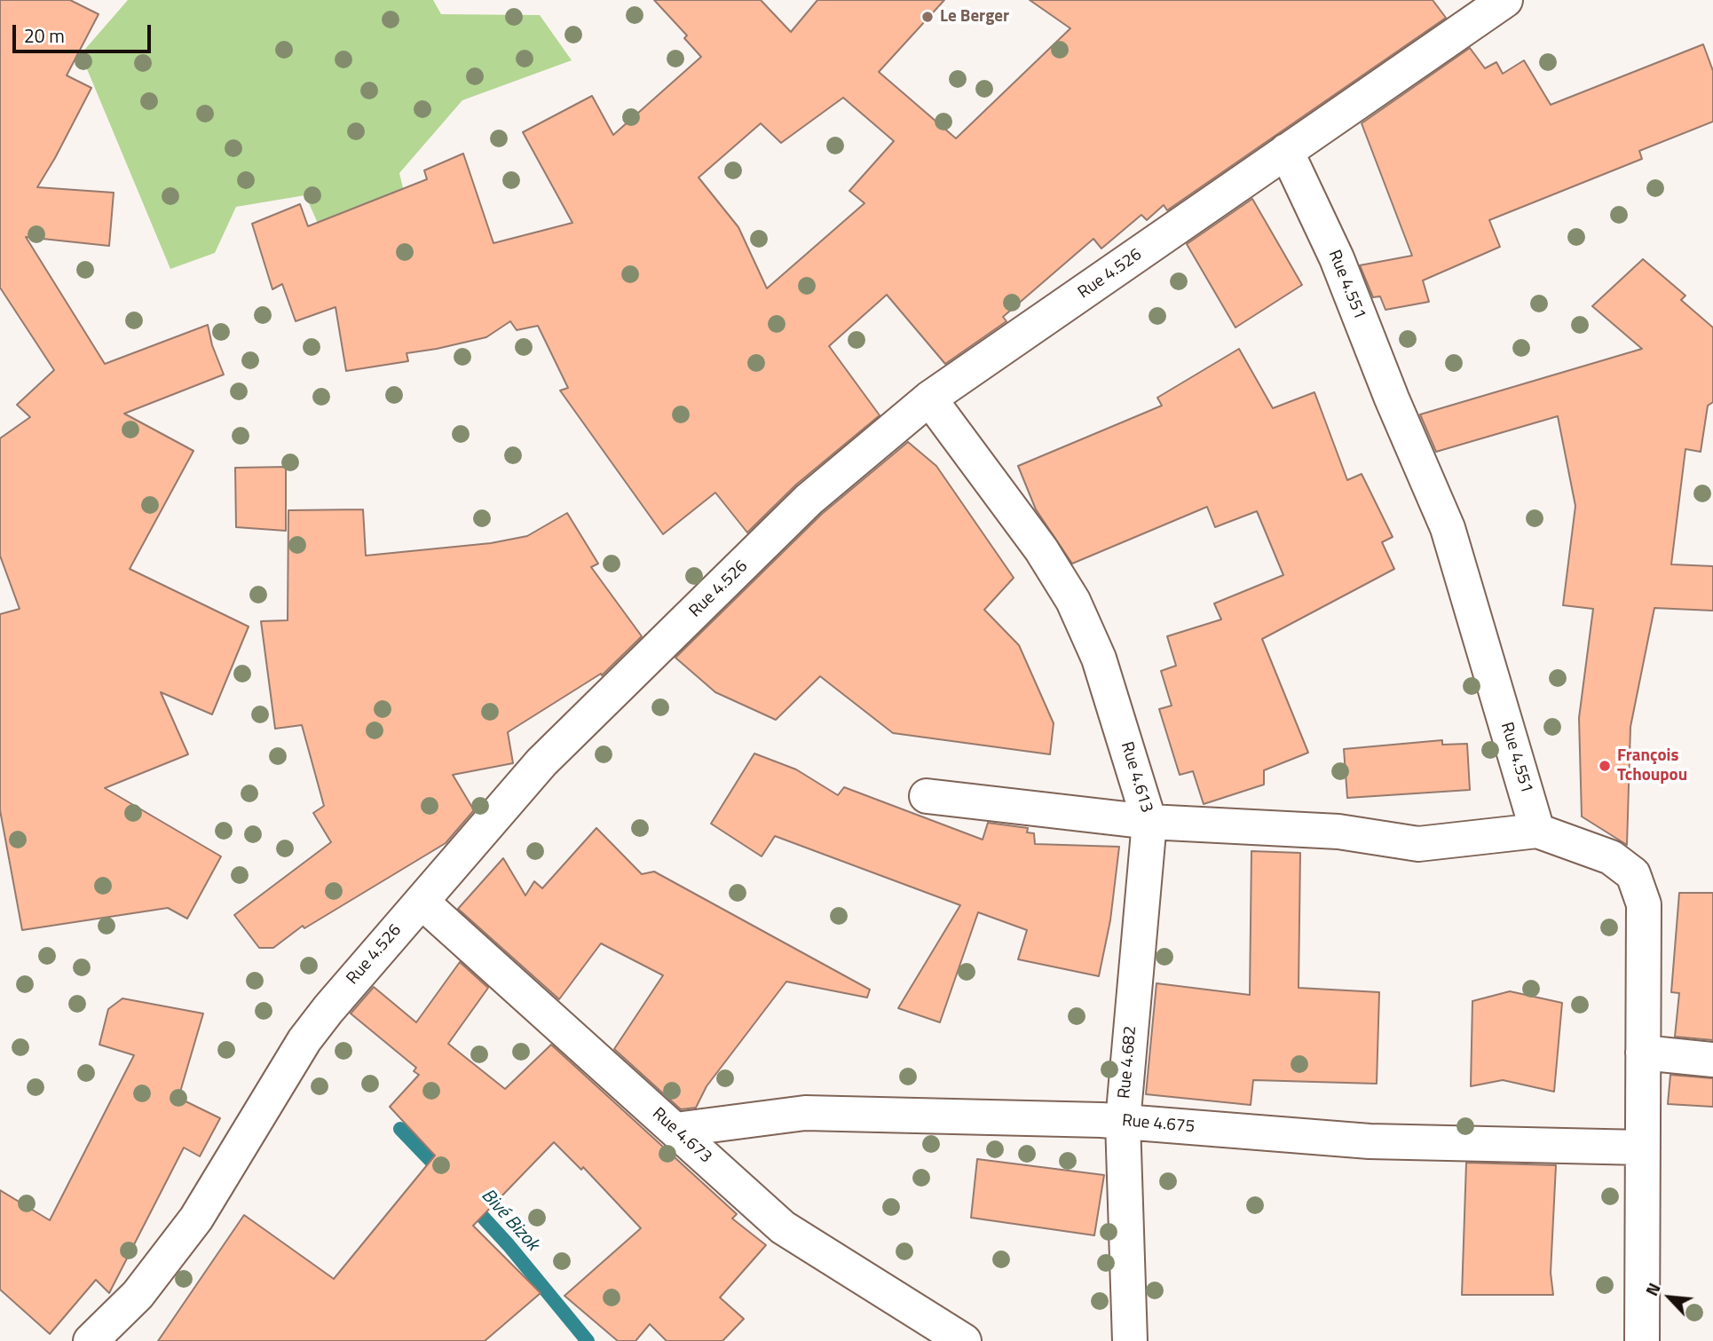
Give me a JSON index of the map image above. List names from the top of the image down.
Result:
{
  "streets": {
    "street": [
      "Rue 4.526",
      "Rue 4.551",
      "Rue 4.613",
      "Rue 4.682",
      "Rue 4.675",
      "Rue 4.673"
    ]
  },
  "crossings": [
    ["Rue 4.526", "Rue 4.551"],
    ["Rue 4.526", "Rue 4.613"],
    ["Rue 4.526", "Rue 4.673"],
    ["Rue 4.551", "Rue 4.613"],
    ["Rue 4.613", "Rue 4.682"],
    ["Rue 4.682", "Rue 4.675"],
    ["Rue 4.675", "Rue 4.673"]
  ],
  "water": ["Bivé Bizok"],
  "places": ["Le Berger", "François Tchoupou"],
  "scale_bar": "20 m",
  "north": "top left"
}
